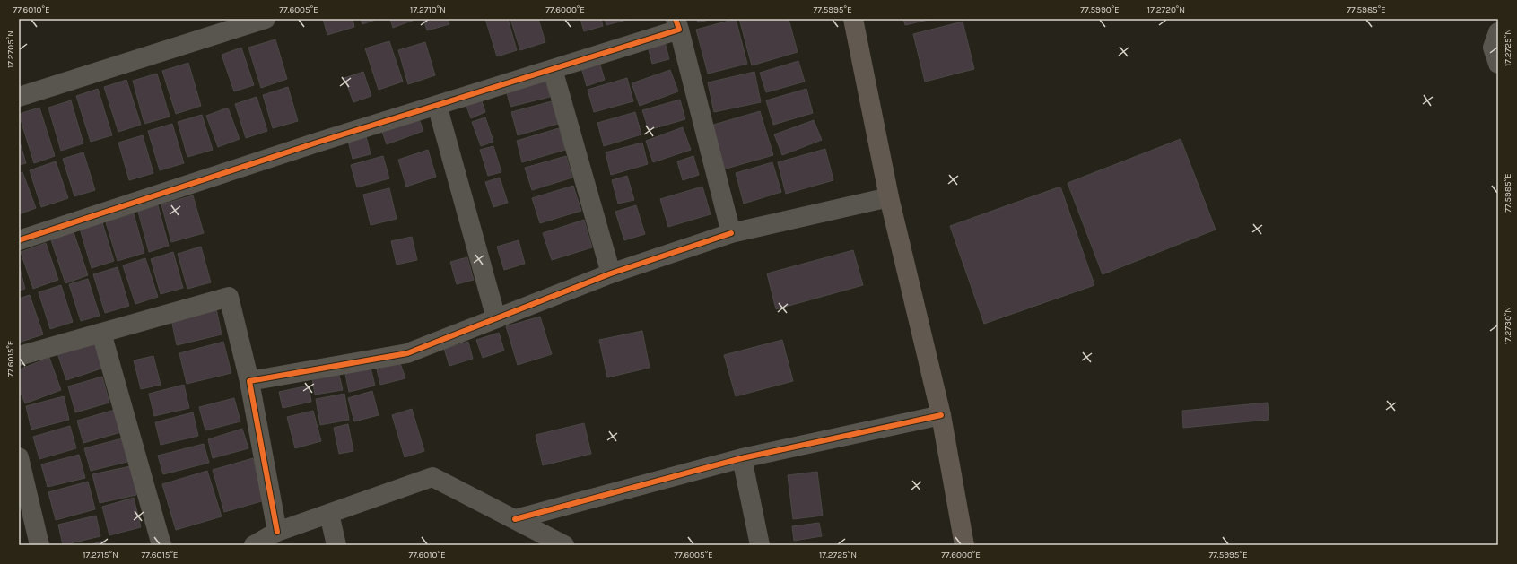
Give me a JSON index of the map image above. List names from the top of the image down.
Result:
{
  "coordinates": [
    "77.6010°E",
    "77.6005°E",
    "17.2710°N",
    "77.6000°E",
    "77.5995°E",
    "77.5990°E",
    "17.2720°N",
    "77.5985°E",
    "17.2725°N",
    "17.2705°N",
    "17.2730°N",
    "77.6015°E",
    "17.2715°N"
  ]
}
